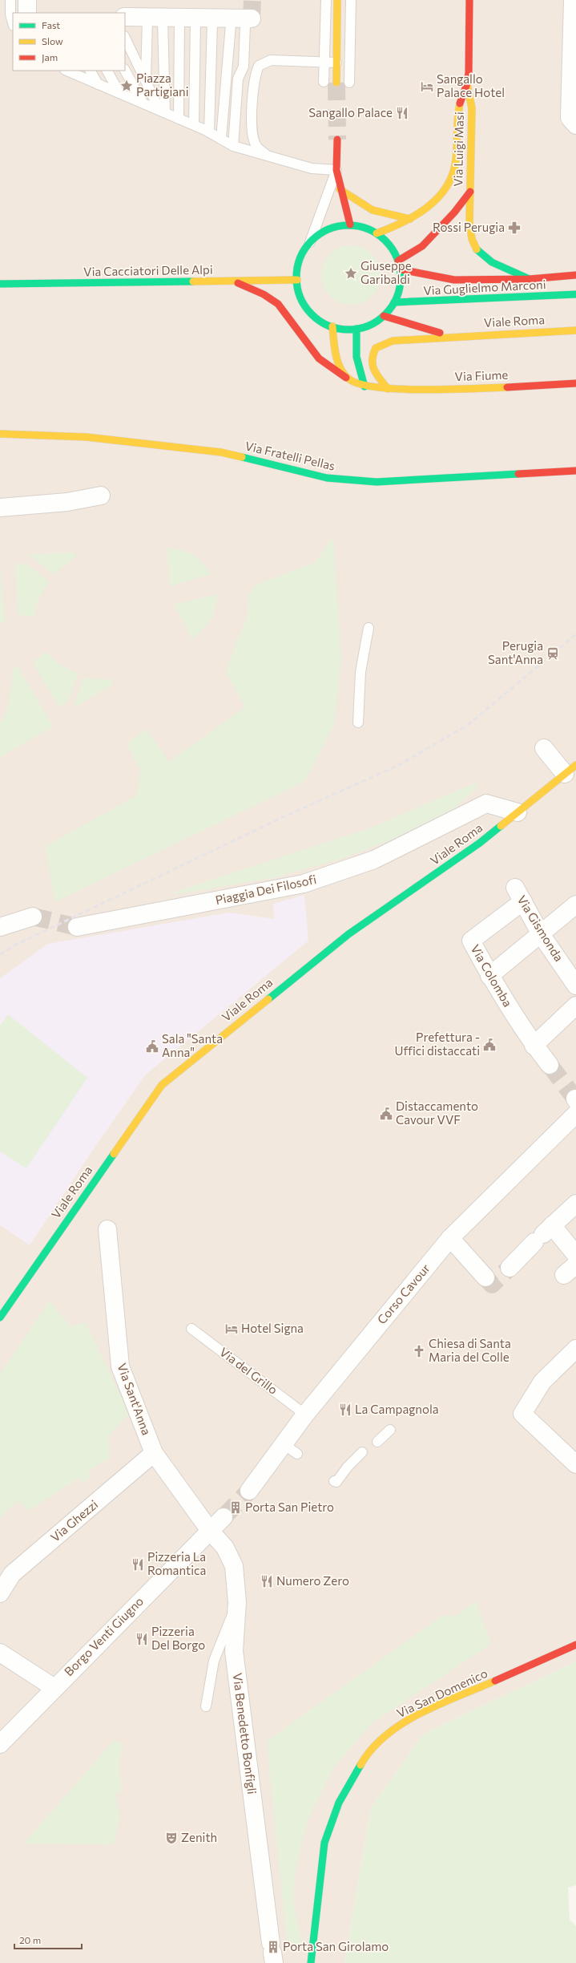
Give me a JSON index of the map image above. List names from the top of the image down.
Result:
{
  "streets": {
    "street": [
      "Via Luigi Masi",
      "Via Cacciatori Delle Alpi",
      "Via Guglielmo Marconi",
      "Viale Roma",
      "Via Fiume",
      "Via Fratelli Pellas",
      "Piaggia Dei Filosofi",
      "Via Gismonda",
      "Via Colomba",
      "Corso Cavour",
      "Via Sant'Anna",
      "Via Ghezzi",
      "Borgo Venti Giugno",
      "Via San Domenico",
      "Via Benedetto Bonfigli"
    ],
    "lane": ["Via del Grillo"]
  },
  "crossings": [
    ["Via Luigi Masi", "Via Cacciatori Delle Alpi"],
    ["Via Luigi Masi", "Via Guglielmo Marconi"],
    ["Via Luigi Masi", "Viale Roma"],
    ["Via Cacciatori Delle Alpi", "Via Guglielmo Marconi"],
    ["Via Cacciatori Delle Alpi", "Viale Roma"],
    ["Via Guglielmo Marconi", "Viale Roma"],
    ["Viale Roma", "Via Fiume"],
    ["Viale Roma", "Piaggia Dei Filosofi"],
    ["Via Gismonda", "Via Colomba"],
    ["Corso Cavour", "Via del Grillo"],
    ["Via Sant'Anna", "Via Ghezzi"],
    ["Via Sant'Anna", "Borgo Venti Giugno"],
    ["Via Sant'Anna", "Via Benedetto Bonfigli"],
    ["Borgo Venti Giugno", "Via Benedetto Bonfigli"]
  ],
  "places": {
    "place": ["Piazza Partigiani", "Giuseppe Garibaldi"],
    "hotel": ["Sangallo Palace Hotel", "Hotel Signa"],
    "restaurant": [
      "Sangallo Palace",
      "La Campagnola",
      "Pizzeria La Romantica",
      "Numero Zero",
      "Pizzeria Del Borgo"
    ],
    "pharmacy": ["Rossi Perugia"],
    "station": ["Perugia Sant'Anna"],
    "public building": ["Prefettura - Uffici distaccati", "Sala \"Santa Anna\"", "Distaccamento Cavour VVF"],
    "church": ["Chiesa di Santa Maria del Colle"],
    "building": ["Porta San Pietro", "Porta San Girolamo"],
    "theatre": ["Zenith"]
  },
  "legend": ["Fast", "Slow", "Jam"],
  "scale_bar": "20 m"
}
